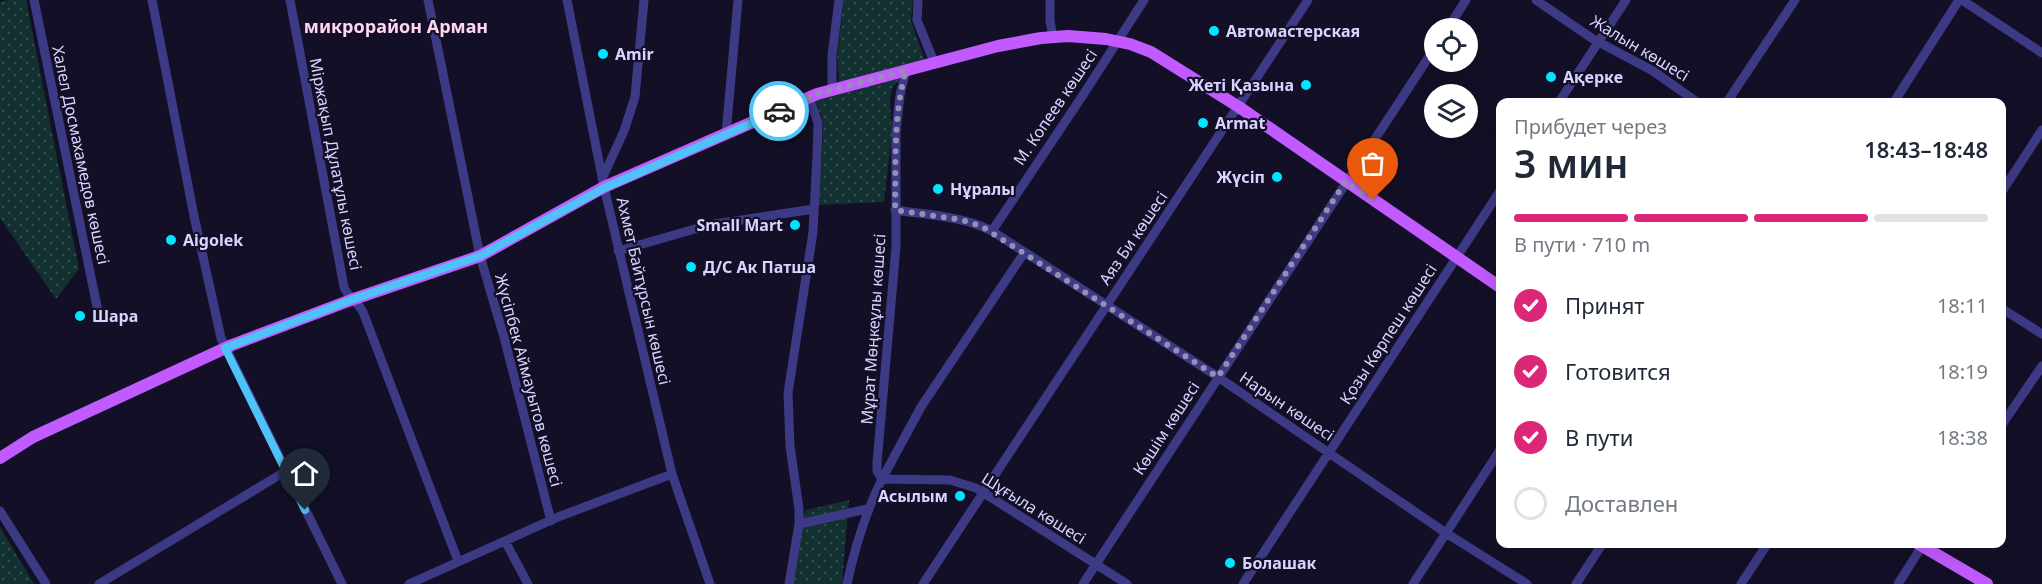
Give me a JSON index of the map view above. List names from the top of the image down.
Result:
{
  "streets": {
    "street": [
      "Жалын көшесі",
      "М. Копеев көшесі",
      "Халел Досмахамедов көшесі",
      "Міржақып Дұлатұлы көшесі",
      "Аяз Би көшесі",
      "Ахмет Байтұрсын көшесі",
      "Мұрат Мөңкеұлы көшесі",
      "Қозы Көрпеш көшесі",
      "Жүсіпбек Аймауытов көшесі",
      "Нарын көшесі",
      "Көшім көшесі",
      "Шұғыла көшесі"
    ]
  },
  "crossings": [
    ["М. Копеев көшесі", "Нарын көшесі"],
    ["Аяз Би көшесі", "Нарын көшесі"],
    ["Аяз Би көшесі", "Шұғыла көшесі"],
    ["Мұрат Мөңкеұлы көшесі", "Нарын көшесі"],
    ["Мұрат Мөңкеұлы көшесі", "Шұғыла көшесі"],
    ["Қозы Көрпеш көшесі", "Нарын көшесі"],
    ["Нарын көшесі", "Көшім көшесі"],
    ["Көшім көшесі", "Шұғыла көшесі"]
  ],
  "districts": ["микрорайон Арман"],
  "places": [
    "Автомастерская",
    "Amir",
    "Ақерке",
    "Жеті Қазына",
    "Armat",
    "Жүсіп",
    "Нұралы",
    "Small Mart",
    "Aigolek",
    "Д/С Ак Патша",
    "Шара",
    "Асылым",
    "Болашак"
  ],
  "page": {
    "heading": ["3 мин", "Прибудет через", "18:43–18:48"],
    "bar": "В пути · 710 m",
    "list": [
      ["Принят", "18:11"],
      ["Готовится", "18:19"],
      ["В пути", "18:38"],
      "Доставлен"
    ]
  }
}
